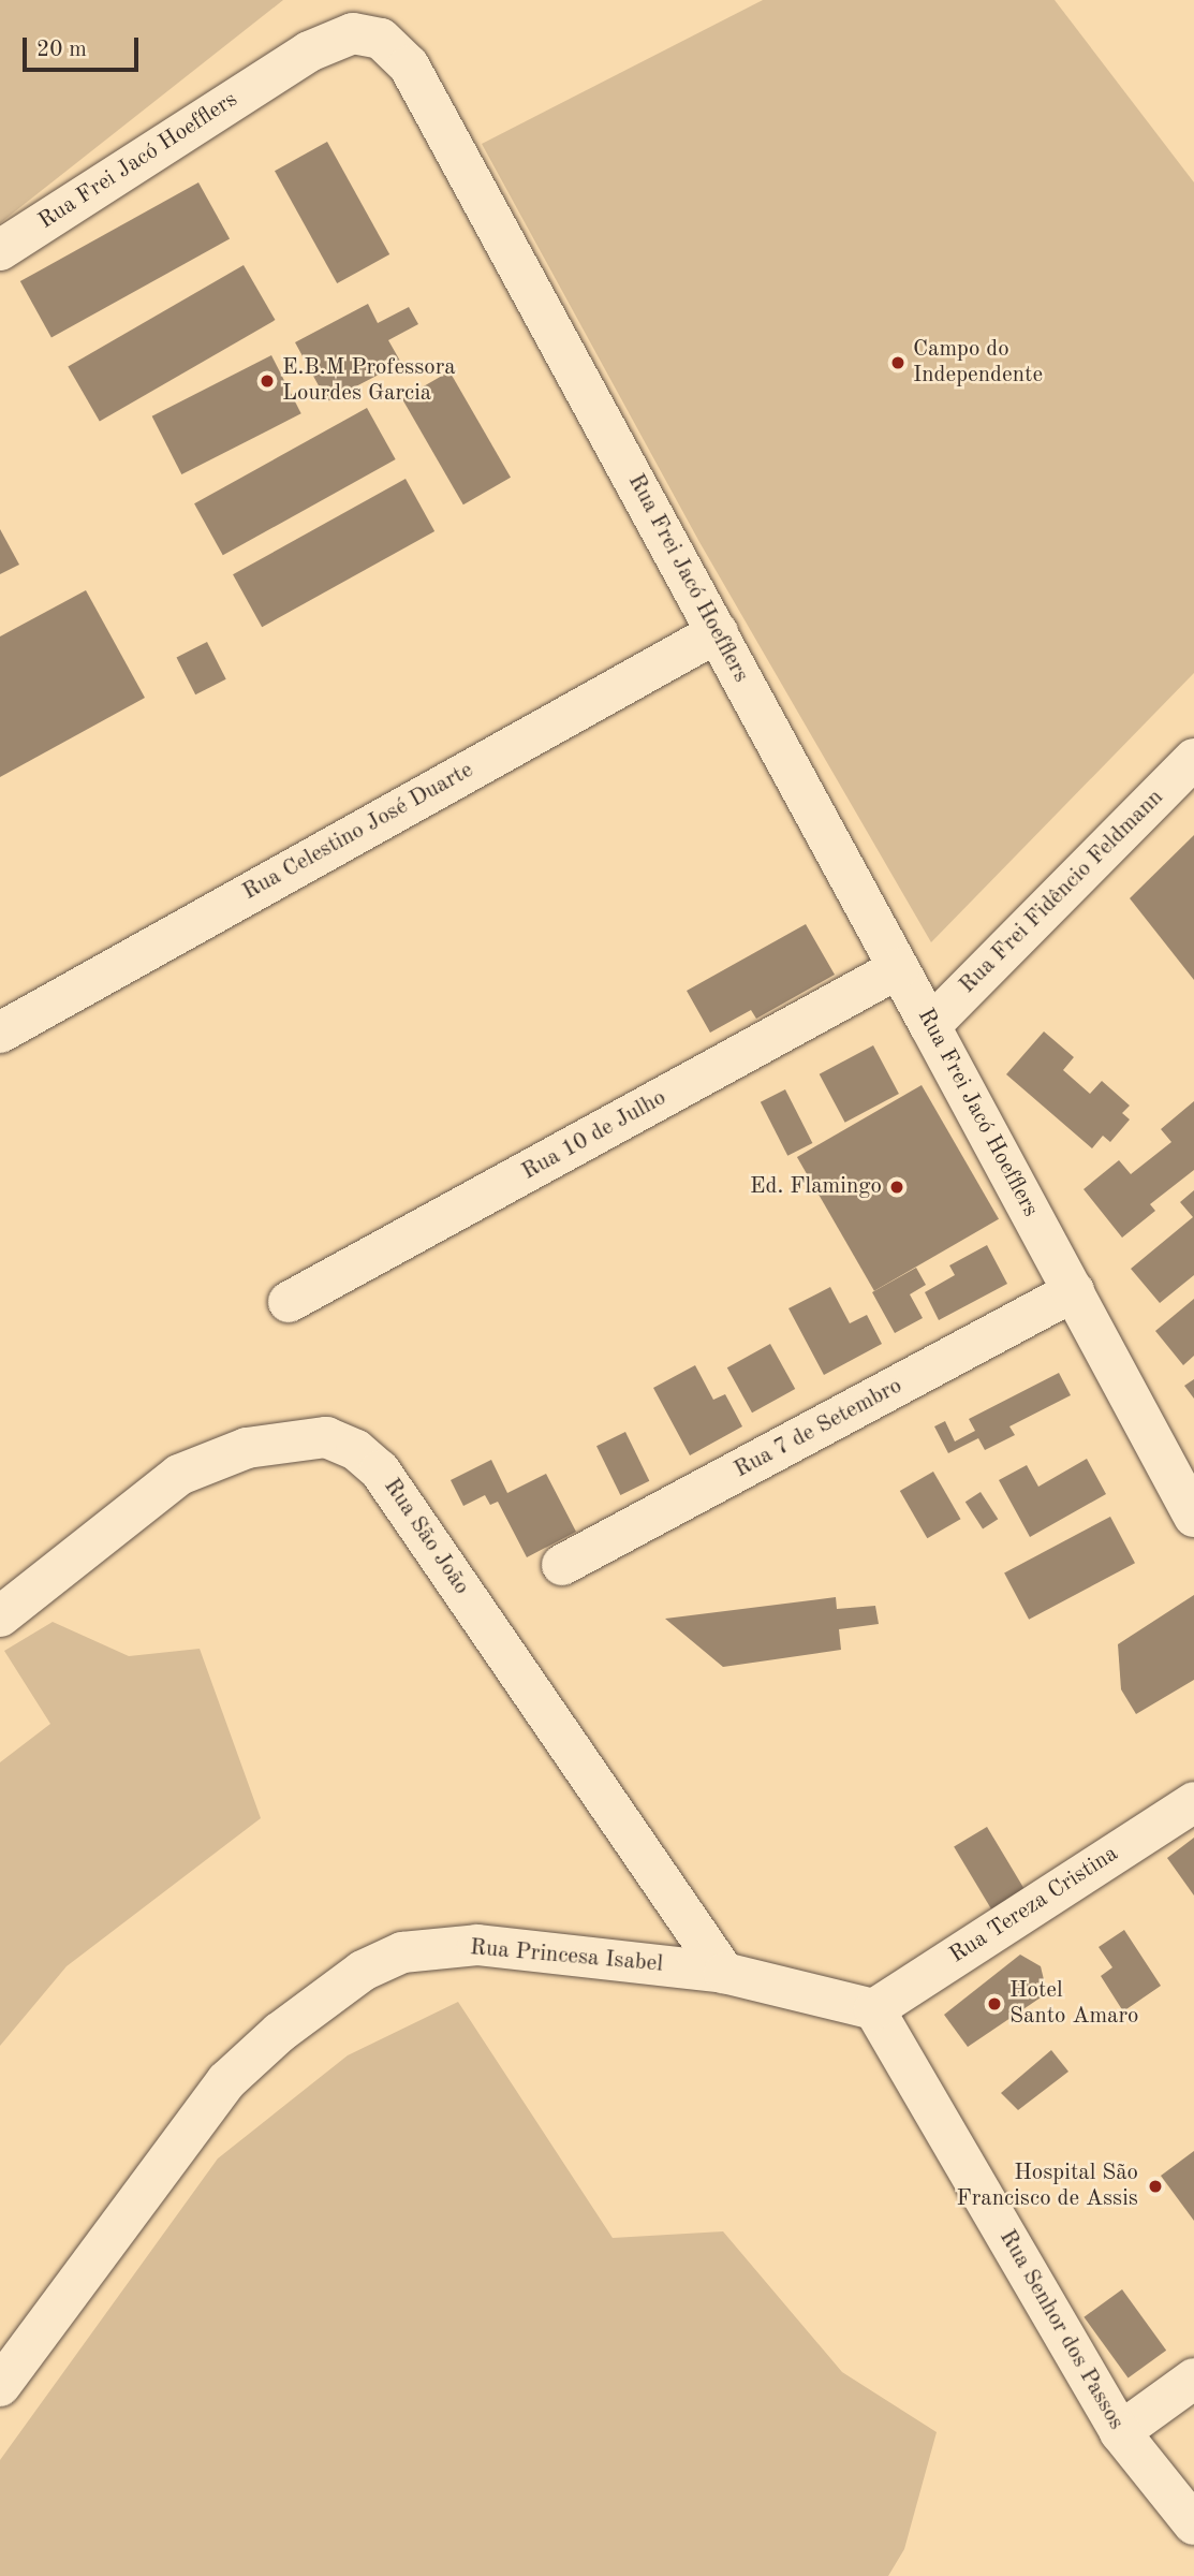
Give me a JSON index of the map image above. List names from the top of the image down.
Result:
{
  "streets": {
    "street": [
      "Rua Frei Jacó Hoefflers",
      "Rua Celestino José Duarte",
      "Rua Frei Fidêncio Feldmann",
      "Rua 10 de Julho",
      "Rua 7 de Setembro",
      "Rua São João",
      "Rua Tereza Cristina",
      "Rua Princesa Isabel",
      "Rua Senhor dos Passos"
    ]
  },
  "crossings": [
    ["Rua Frei Jacó Hoefflers", "Rua Celestino José Duarte"],
    ["Rua Frei Jacó Hoefflers", "Rua Frei Fidêncio Feldmann"],
    ["Rua Frei Jacó Hoefflers", "Rua 10 de Julho"],
    ["Rua Frei Jacó Hoefflers", "Rua 7 de Setembro"],
    ["Rua São João", "Rua Princesa Isabel"],
    ["Rua Tereza Cristina", "Rua Princesa Isabel"],
    ["Rua Tereza Cristina", "Rua Senhor dos Passos"],
    ["Rua Princesa Isabel", "Rua Senhor dos Passos"]
  ],
  "places": [
    "Campo do Independente",
    "E.B.M Professora Lourdes Garcia",
    "Ed. Flamingo",
    "Hotel Santo Amaro",
    "Hospital São Francisco de Assis"
  ],
  "scale_bar": "20 m"
}
